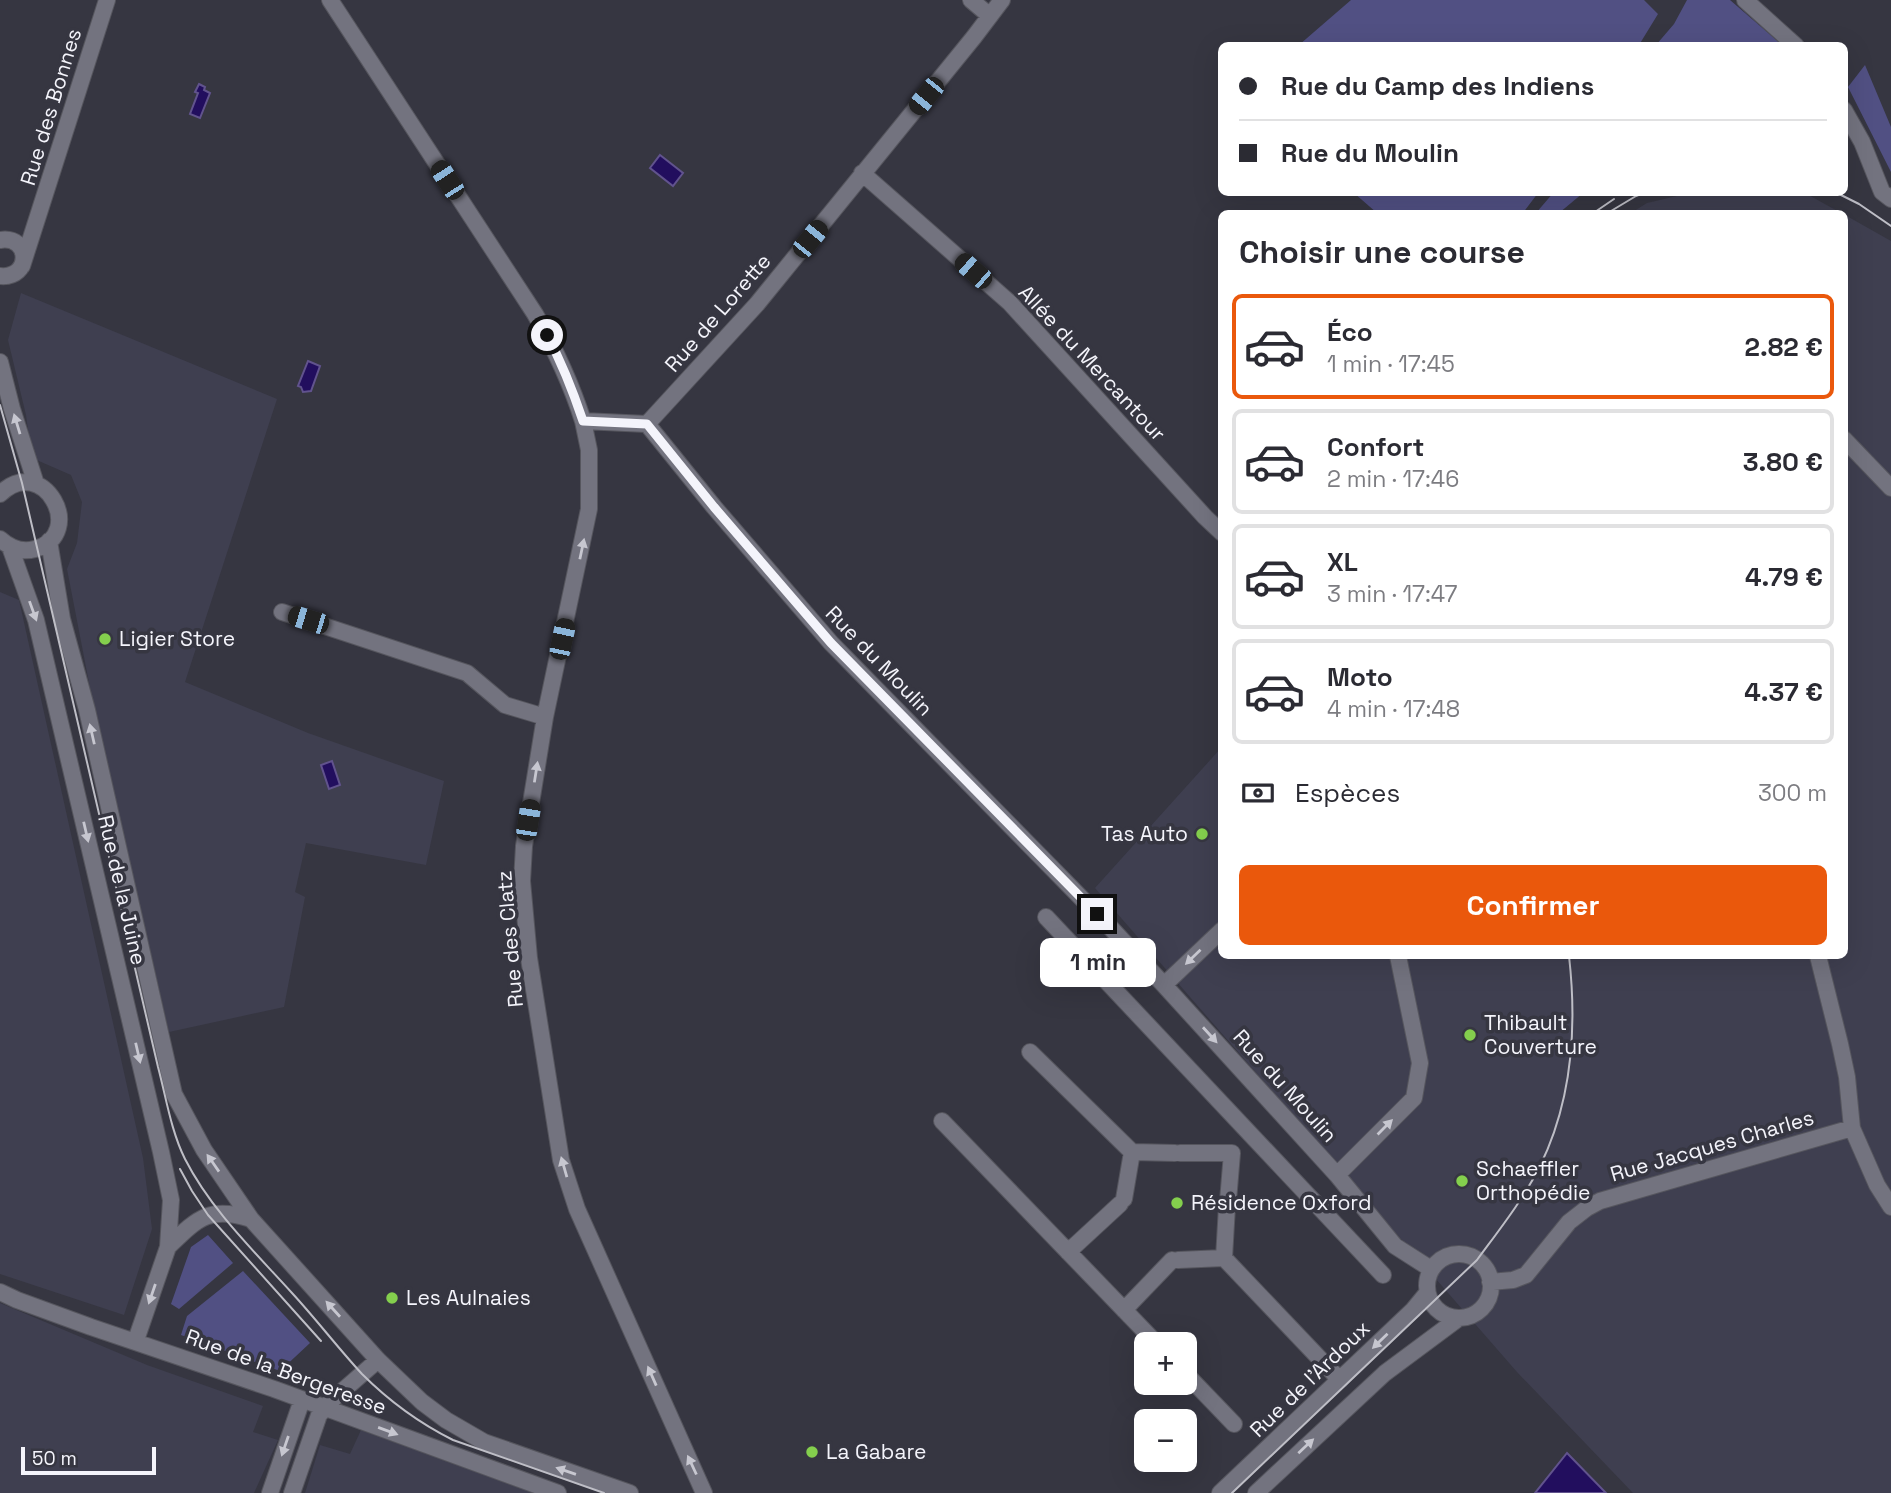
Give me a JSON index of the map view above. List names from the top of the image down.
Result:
{
  "streets": {
    "street": [
      "Rue des Bonnes",
      "Rue de Lorette",
      "Allée du Mercantour",
      "Rue du Moulin",
      "Rue de la Juine",
      "Rue des Clatz",
      "Rue Jacques Charles",
      "Rue de la Bergeresse",
      "Rue de l'Ardoux"
    ]
  },
  "crossings": [
    ["Rue de Lorette", "Allée du Mercantour"],
    ["Rue de Lorette", "Rue du Moulin"],
    ["Rue du Moulin", "Rue Jacques Charles"],
    ["Rue du Moulin", "Rue de l'Ardoux"],
    ["Rue de la Juine", "Rue de la Bergeresse"],
    ["Rue Jacques Charles", "Rue de l'Ardoux"]
  ],
  "one_way": ["Rue des Clatz"],
  "places": [
    "Ligier Store",
    "Tas Auto",
    "Thibault Couverture",
    "Schaeffler Orthopédie",
    "Résidence Oxford",
    "Les Aulnaies",
    "La Gabare"
  ],
  "scale_bar": "50 m",
  "page": {
    "banner": ["Rue du Camp des Indiens", "Rue du Moulin"],
    "heading": "Choisir une course",
    "list": [
      {
        "name": "Éco",
        "note": "1 min · 17:45",
        "value": "2.82 €"
      },
      {
        "name": "Confort",
        "note": "2 min · 17:46",
        "value": "3.80 €"
      },
      {
        "name": "XL",
        "note": "3 min · 17:47",
        "value": "4.79 €"
      },
      {
        "name": "Moto",
        "note": "4 min · 17:48",
        "value": "4.37 €"
      }
    ],
    "pay": ["Espèces", "300 m"],
    "buttons": "Confirmer",
    "bubble": "1 min",
    "map_buttons": ["+", "−"],
    "scale": "50 m"
  }
}
